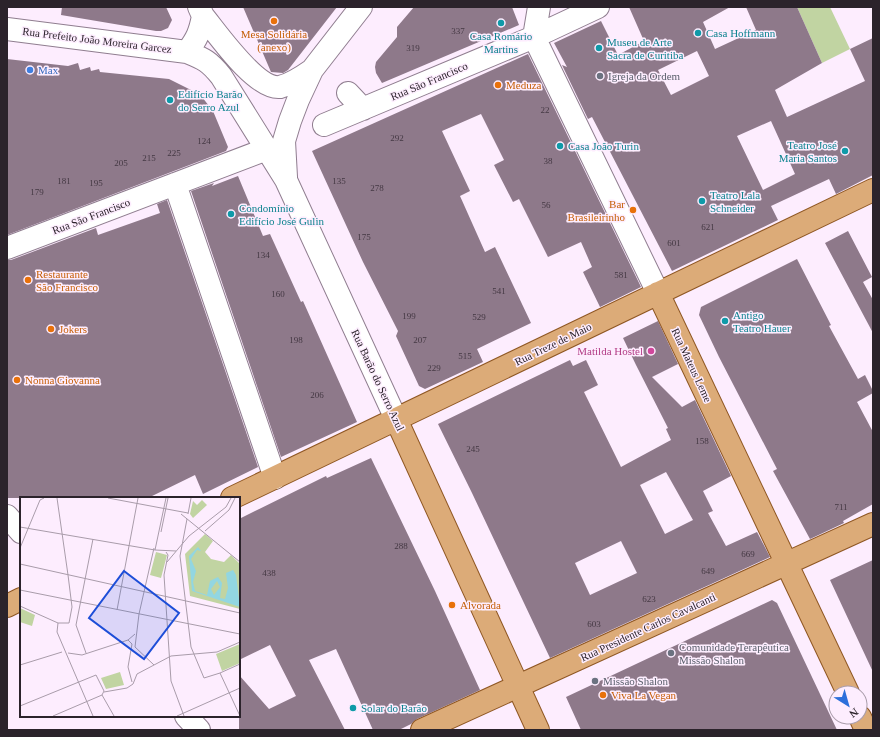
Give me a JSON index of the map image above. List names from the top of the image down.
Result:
{
  "streets": {
    "main road": [
      "Rua Treze de Maio",
      "Rua Mateus Leme",
      "Rua Barão do Serro Azul",
      "Rua Presidente Carlos Cavalcanti"
    ],
    "street": ["Rua Prefeito João Moreira Garcez", "Rua São Francisco"]
  },
  "crossings": [
    ["Rua Prefeito João Moreira Garcez", "Rua Barão do Serro Azul"],
    ["Rua São Francisco", "Rua Mateus Leme"],
    ["Rua São Francisco", "Rua Barão do Serro Azul"],
    ["Rua Treze de Maio", "Rua Mateus Leme"],
    ["Rua Treze de Maio", "Rua Barão do Serro Azul"],
    ["Rua Mateus Leme", "Rua Presidente Carlos Cavalcanti"],
    ["Rua Barão do Serro Azul", "Rua Presidente Carlos Cavalcanti"]
  ],
  "places": [
    "Mesa Solidária (anexo)",
    "Casa Romário Martins",
    "Casa Hoffmann",
    "Museu de Arte Sacra de Curitiba",
    "Max",
    "Igreja da Ordem",
    "Meduza",
    "Edifício Barão do Serro Azul",
    "Casa João Turin",
    "Teatro José Maria Santos",
    "Teatro Lala Schneider",
    "Bar Brasileirinho",
    "Condomínio Edifício José Gulin",
    "Restaurante São Francisco",
    "Antigo Teatro Hauer",
    "Jokers",
    "Matilda Hostel",
    "Nonna Giovanna",
    "Alvorada",
    "Comunidade Terapêutica Missão Shalon",
    "Missão Shalon",
    "Viva La Vegan",
    "Solar do Barão"
  ],
  "house_numbers": [
    "337",
    "319",
    "22",
    "292",
    "124",
    "225",
    "215",
    "38",
    "205",
    "181",
    "135",
    "195",
    "278",
    "179",
    "56",
    "621",
    "175",
    "601",
    "134",
    "581",
    "541",
    "160",
    "199",
    "529",
    "198",
    "207",
    "515",
    "229",
    "206",
    "158",
    "245",
    "711",
    "288",
    "669",
    "649",
    "438",
    "623",
    "603"
  ],
  "north": "bottom right"
}
